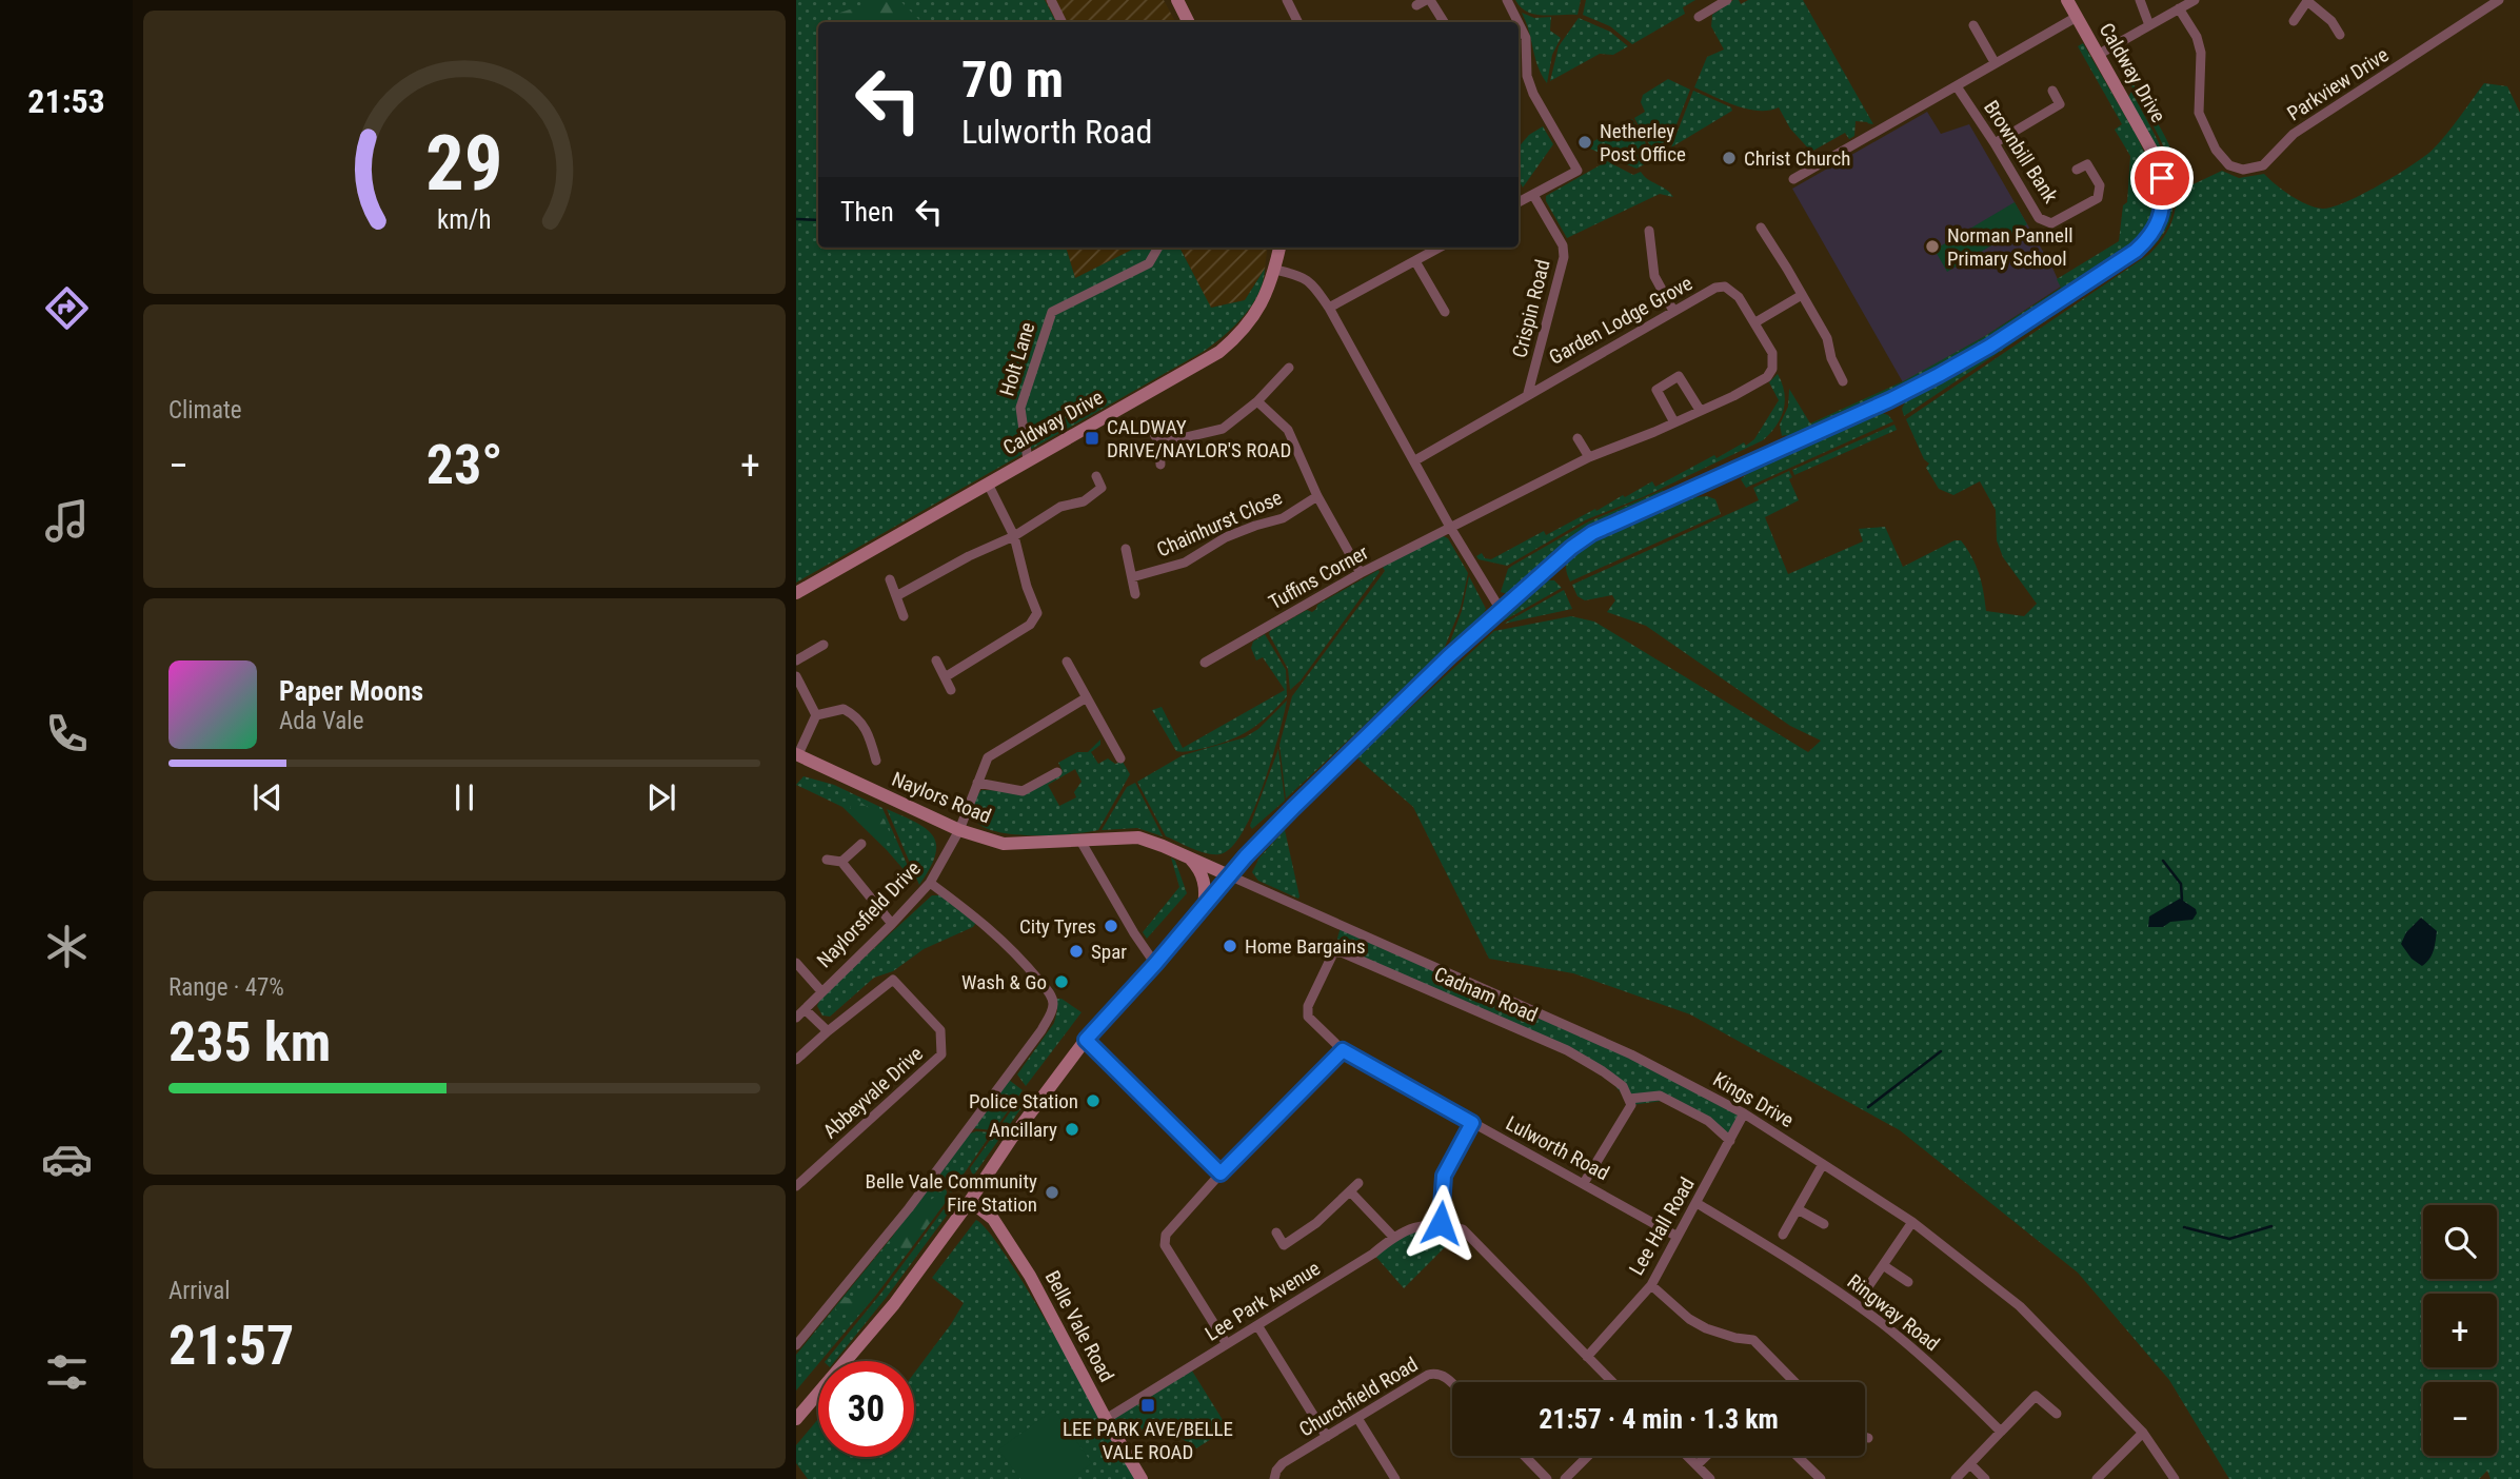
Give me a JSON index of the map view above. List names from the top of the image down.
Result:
{
  "streets": {
    "main road": ["Caldway Drive", "Naylors Road", "Belle Vale Road"],
    "street": [
      "Parkview Drive",
      "Brownbill Bank",
      "Crispin Road",
      "Garden Lodge Grove",
      "Holt Lane",
      "Chainhurst Close",
      "Tuffins Corner",
      "Naylorsfield Drive",
      "Cadnam Road",
      "Abbeyvale Drive",
      "Kings Drive",
      "Lulworth Road",
      "Lee Hall Road",
      "Lee Park Avenue",
      "Ringway Road",
      "Churchfield Road"
    ]
  },
  "crossings": [
    ["Caldway Drive", "Holt Lane"],
    ["Crispin Road", "Garden Lodge Grove"],
    ["Garden Lodge Grove", "Tuffins Corner"],
    ["Naylors Road", "Naylorsfield Drive"],
    ["Naylors Road", "Kings Drive"],
    ["Cadnam Road", "Lulworth Road"],
    ["Kings Drive", "Lee Hall Road"],
    ["Lulworth Road", "Lee Hall Road"],
    ["Lee Hall Road", "Ringway Road"],
    ["Lee Park Avenue", "Belle Vale Road"]
  ],
  "places": {
    "other": [
      "Netherley Post Office",
      "Christ Church",
      "Norman Pannell Primary School",
      "City Tyres",
      "Home Bargains",
      "Spar",
      "Wash & Go",
      "Police Station",
      "Ancillary",
      "Belle Vale Community Fire Station"
    ],
    "transit": ["CALDWAY DRIVE/NAYLOR'S ROAD", "LEE PARK AVE/BELLE VALE ROAD"]
  },
  "page": {
    "tabs": "21:53",
    "turn": ["70 m", "Lulworth Road"],
    "then": "Then",
    "tile": [
      "Climate",
      ["Range · 47%", "235 km"],
      ["Arrival", "21:57"]
    ],
    "heat": ["−", "23°", "+"],
    "song": ["Paper Moons", "Ada Vale"],
    "map_buttons": ["+", "−"],
    "limit": "30",
    "trip": "21:57 · 4 min · 1.3 km",
    "gauge": ["29", "km/h"]
  }
}
